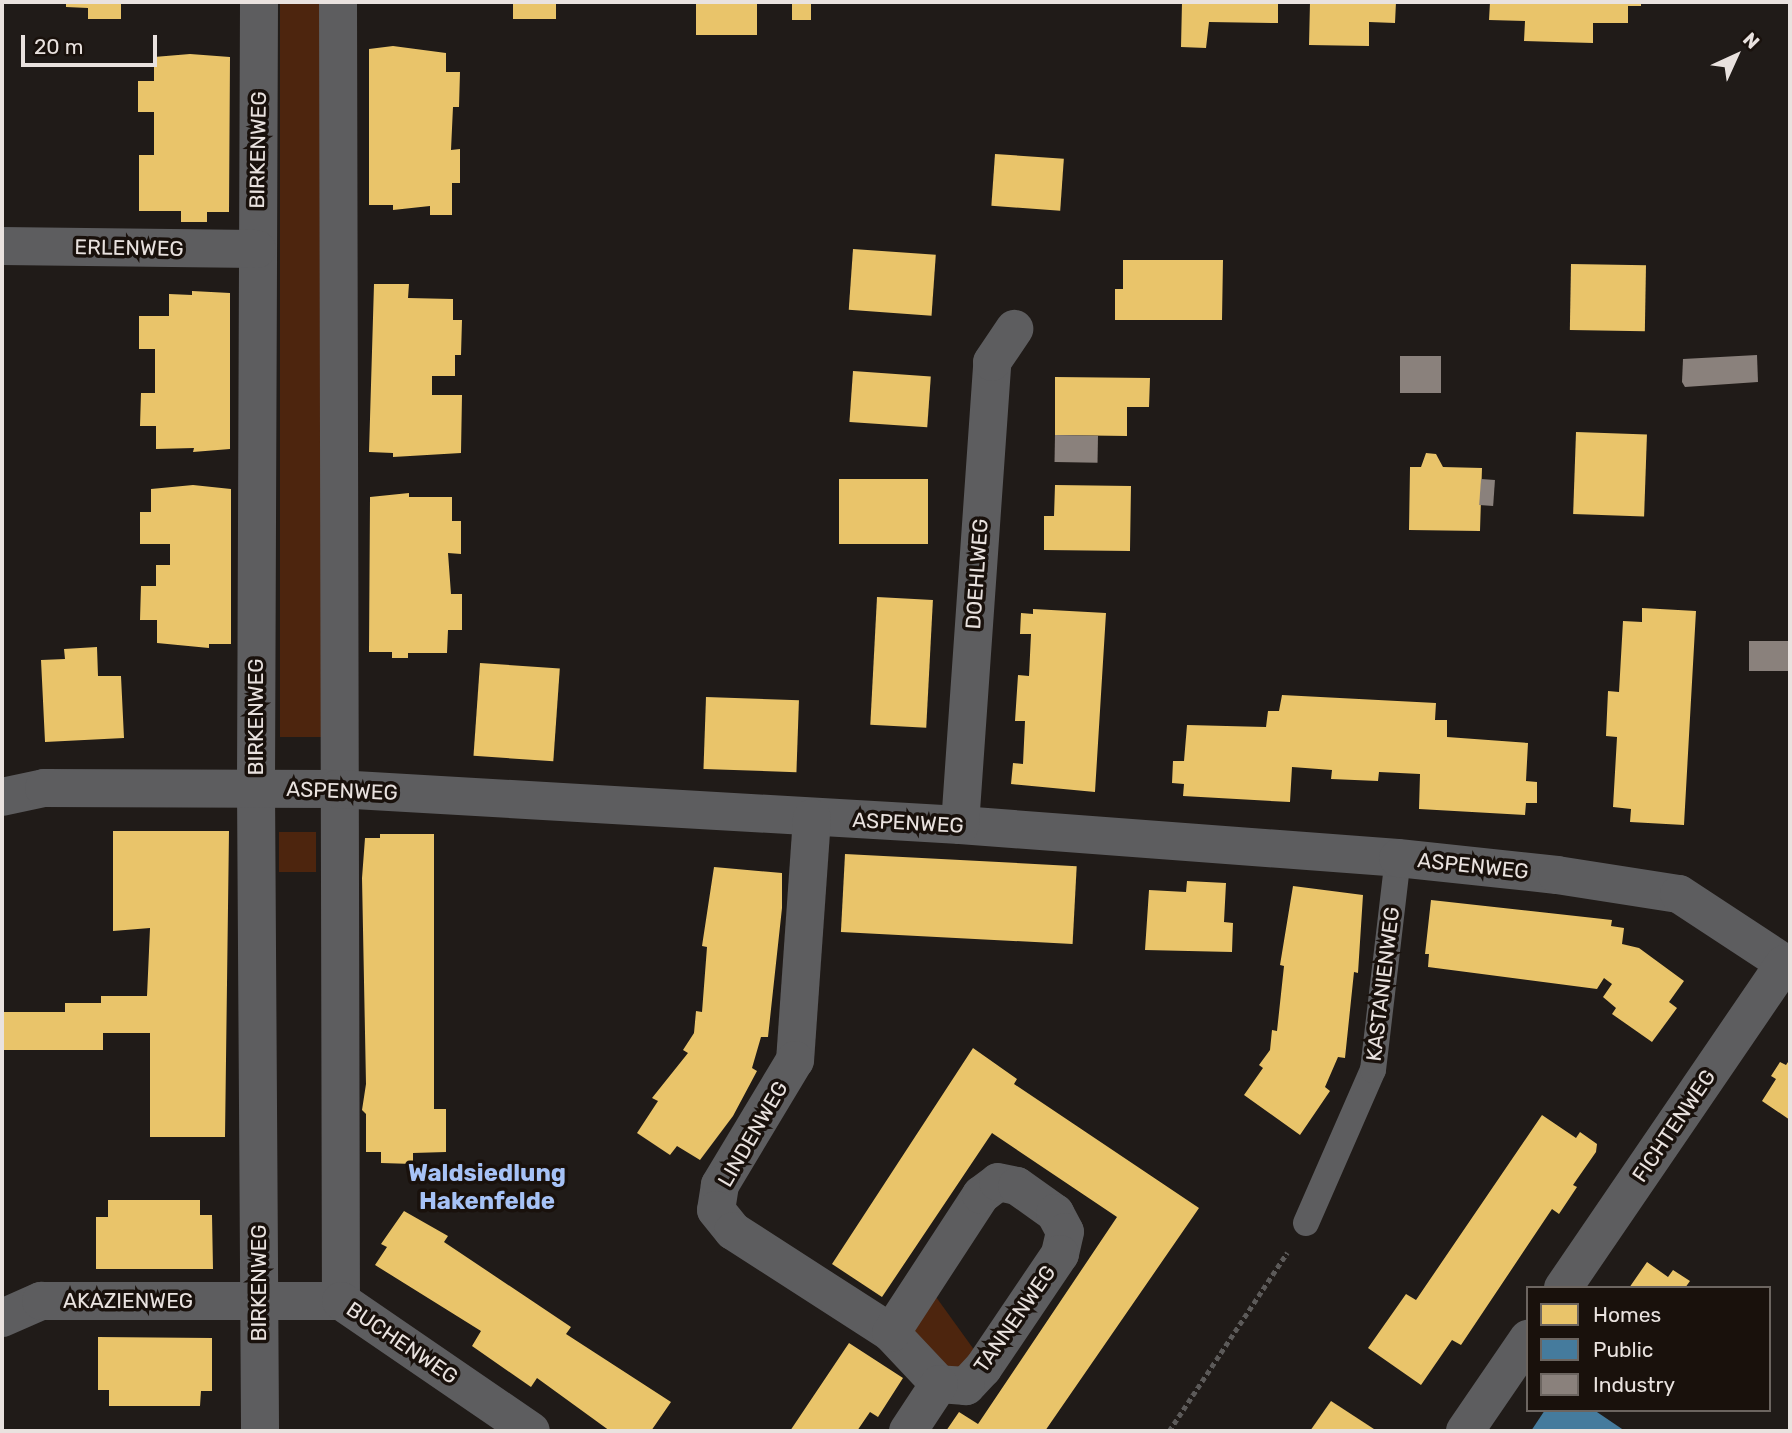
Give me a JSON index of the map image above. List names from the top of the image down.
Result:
{
  "streets": {
    "street": [
      "BIRKENWEG",
      "ERLENWEG",
      "DOEHLWEG",
      "ASPENWEG",
      "FICHTENWEG",
      "LINDENWEG",
      "AKAZIENWEG",
      "TANNENWEG",
      "BUCHENWEG"
    ],
    "lane": ["KASTANIENWEG"]
  },
  "crossings": [
    ["BIRKENWEG", "ERLENWEG"],
    ["BIRKENWEG", "ASPENWEG"],
    ["BIRKENWEG", "AKAZIENWEG"],
    ["BIRKENWEG", "BUCHENWEG"],
    ["DOEHLWEG", "ASPENWEG"],
    ["ASPENWEG", "KASTANIENWEG"],
    ["ASPENWEG", "FICHTENWEG"],
    ["ASPENWEG", "LINDENWEG"],
    ["LINDENWEG", "TANNENWEG"],
    ["AKAZIENWEG", "BUCHENWEG"]
  ],
  "districts": ["Waldsiedlung Hakenfelde"],
  "legend": ["Homes", "Public", "Industry"],
  "scale_bar": "20 m",
  "north": "top right"
}
